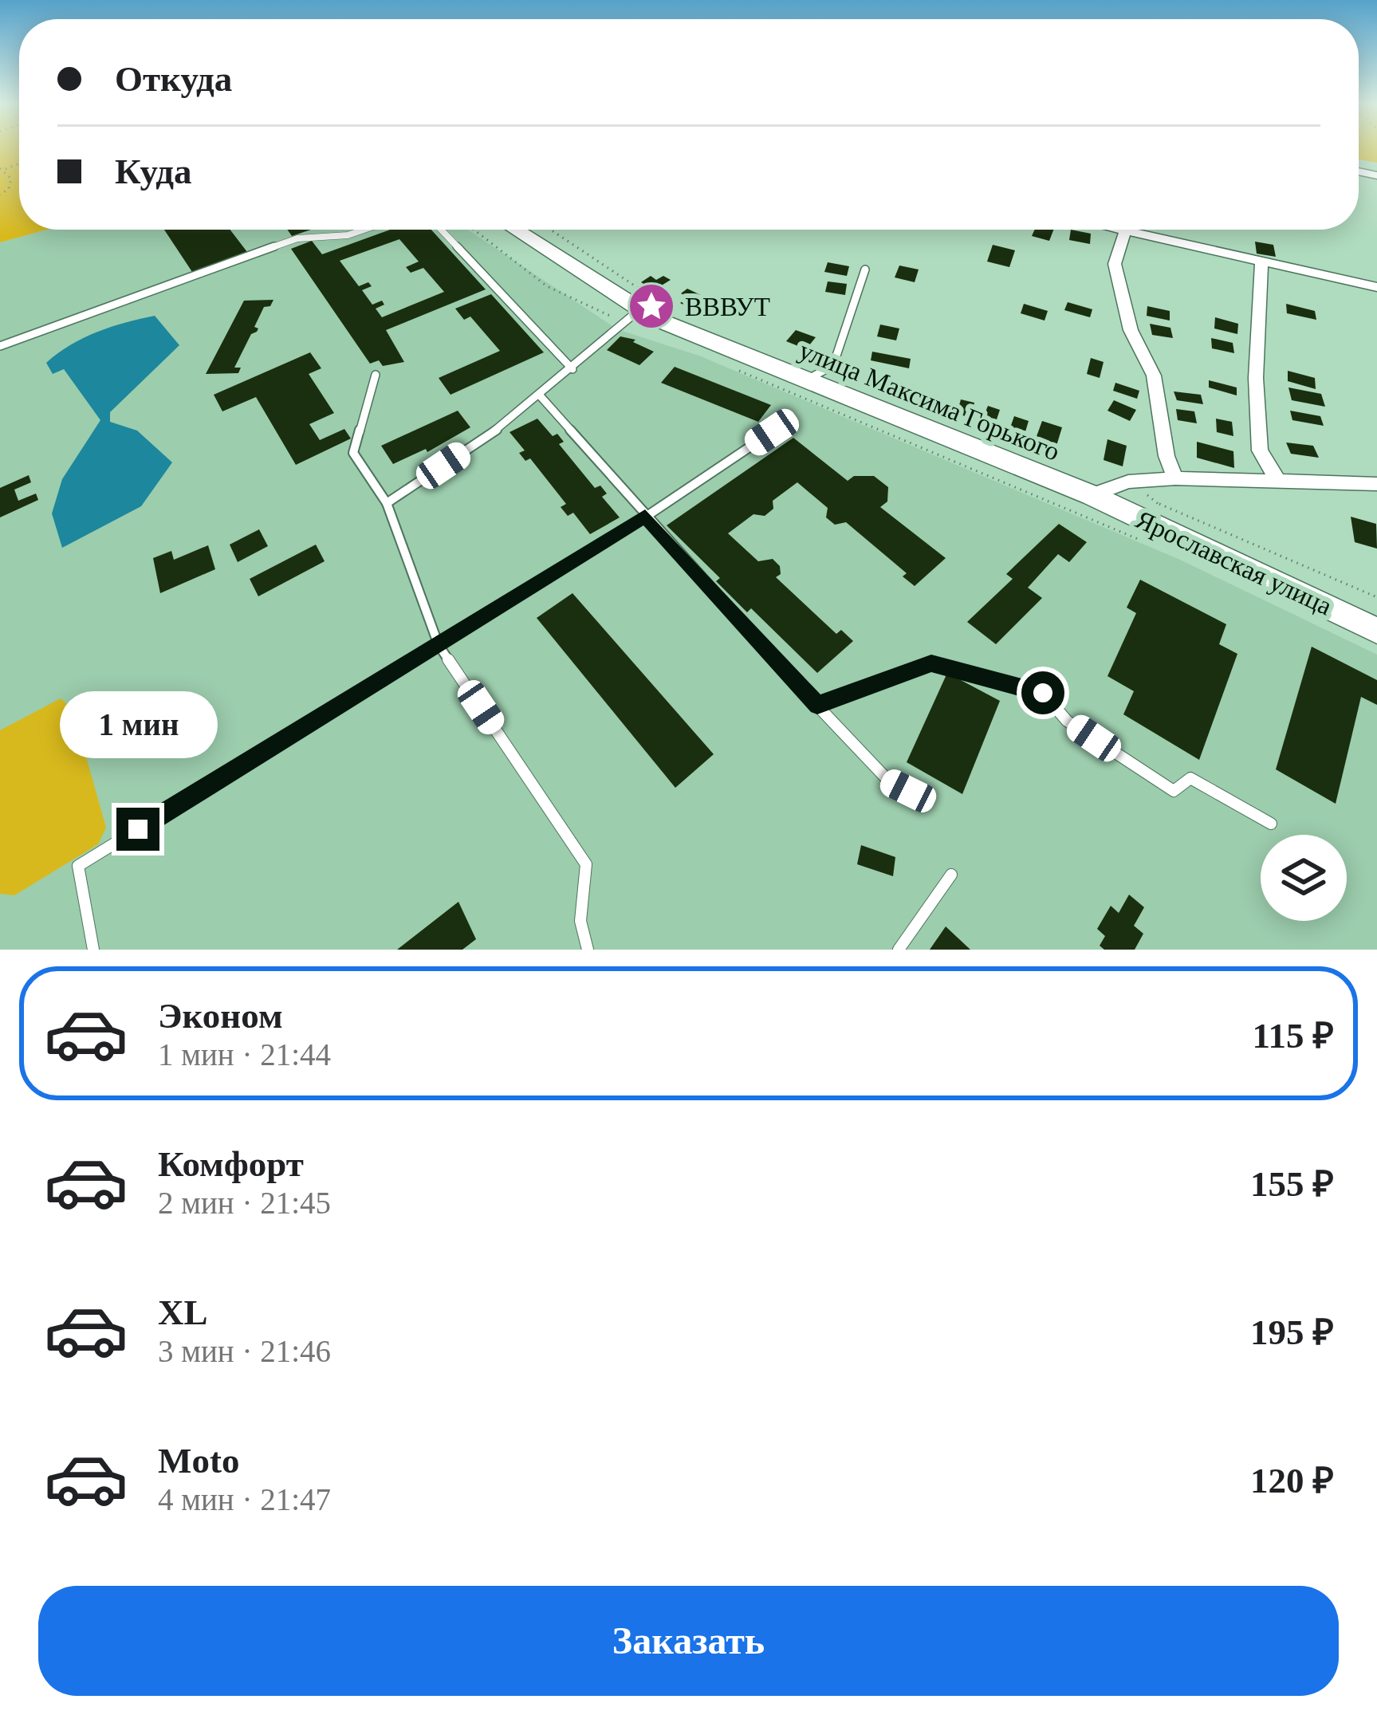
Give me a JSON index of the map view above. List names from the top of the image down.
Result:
{
  "streets": {
    "main road": ["улица Максима Горького", "Ярославская улица"]
  },
  "crossings": [
    ["улица Максима Горького", "Ярославская улица"]
  ],
  "places": {
    "place": ["ВВВУТ"]
  },
  "page": {
    "banner": ["Откуда", "Куда"],
    "bubble": "1 мин",
    "list": [
      {
        "name": "Эконом",
        "note": "1 мин · 21:44",
        "value": "115 ₽"
      },
      {
        "name": "Комфорт",
        "note": "2 мин · 21:45",
        "value": "155 ₽"
      },
      {
        "name": "XL",
        "note": "3 мин · 21:46",
        "value": "195 ₽"
      },
      {
        "name": "Moto",
        "note": "4 мин · 21:47",
        "value": "120 ₽"
      }
    ],
    "buttons": "Заказать"
  }
}
